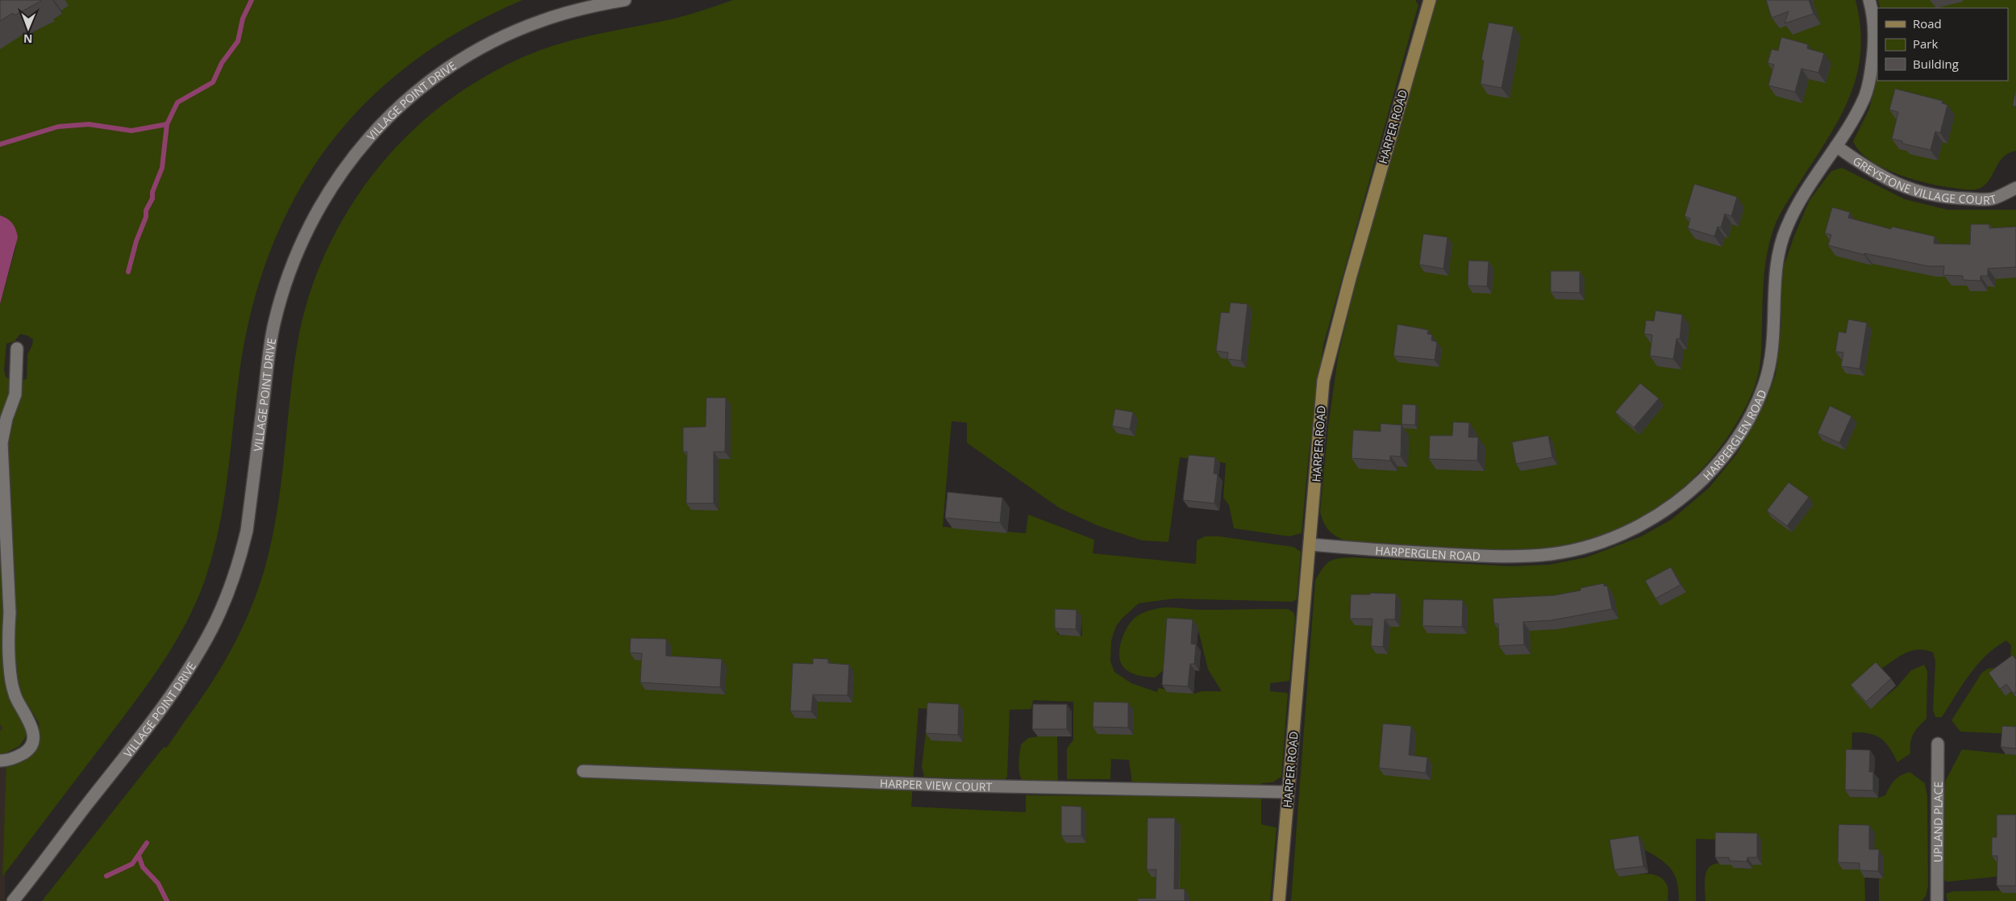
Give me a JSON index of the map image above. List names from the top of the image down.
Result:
{
  "streets": {
    "main road": ["HARPER ROAD"],
    "street": [
      "VILLAGE POINT DRIVE",
      "GREYSTONE VILLAGE COURT",
      "HARPERGLEN ROAD",
      "HARPER VIEW COURT",
      "UPLAND PLACE"
    ]
  },
  "crossings": [
    ["HARPER ROAD", "HARPERGLEN ROAD"],
    ["HARPER ROAD", "HARPER VIEW COURT"],
    ["GREYSTONE VILLAGE COURT", "HARPERGLEN ROAD"]
  ],
  "legend": ["Road", "Park", "Building"],
  "north": "bottom"
}
